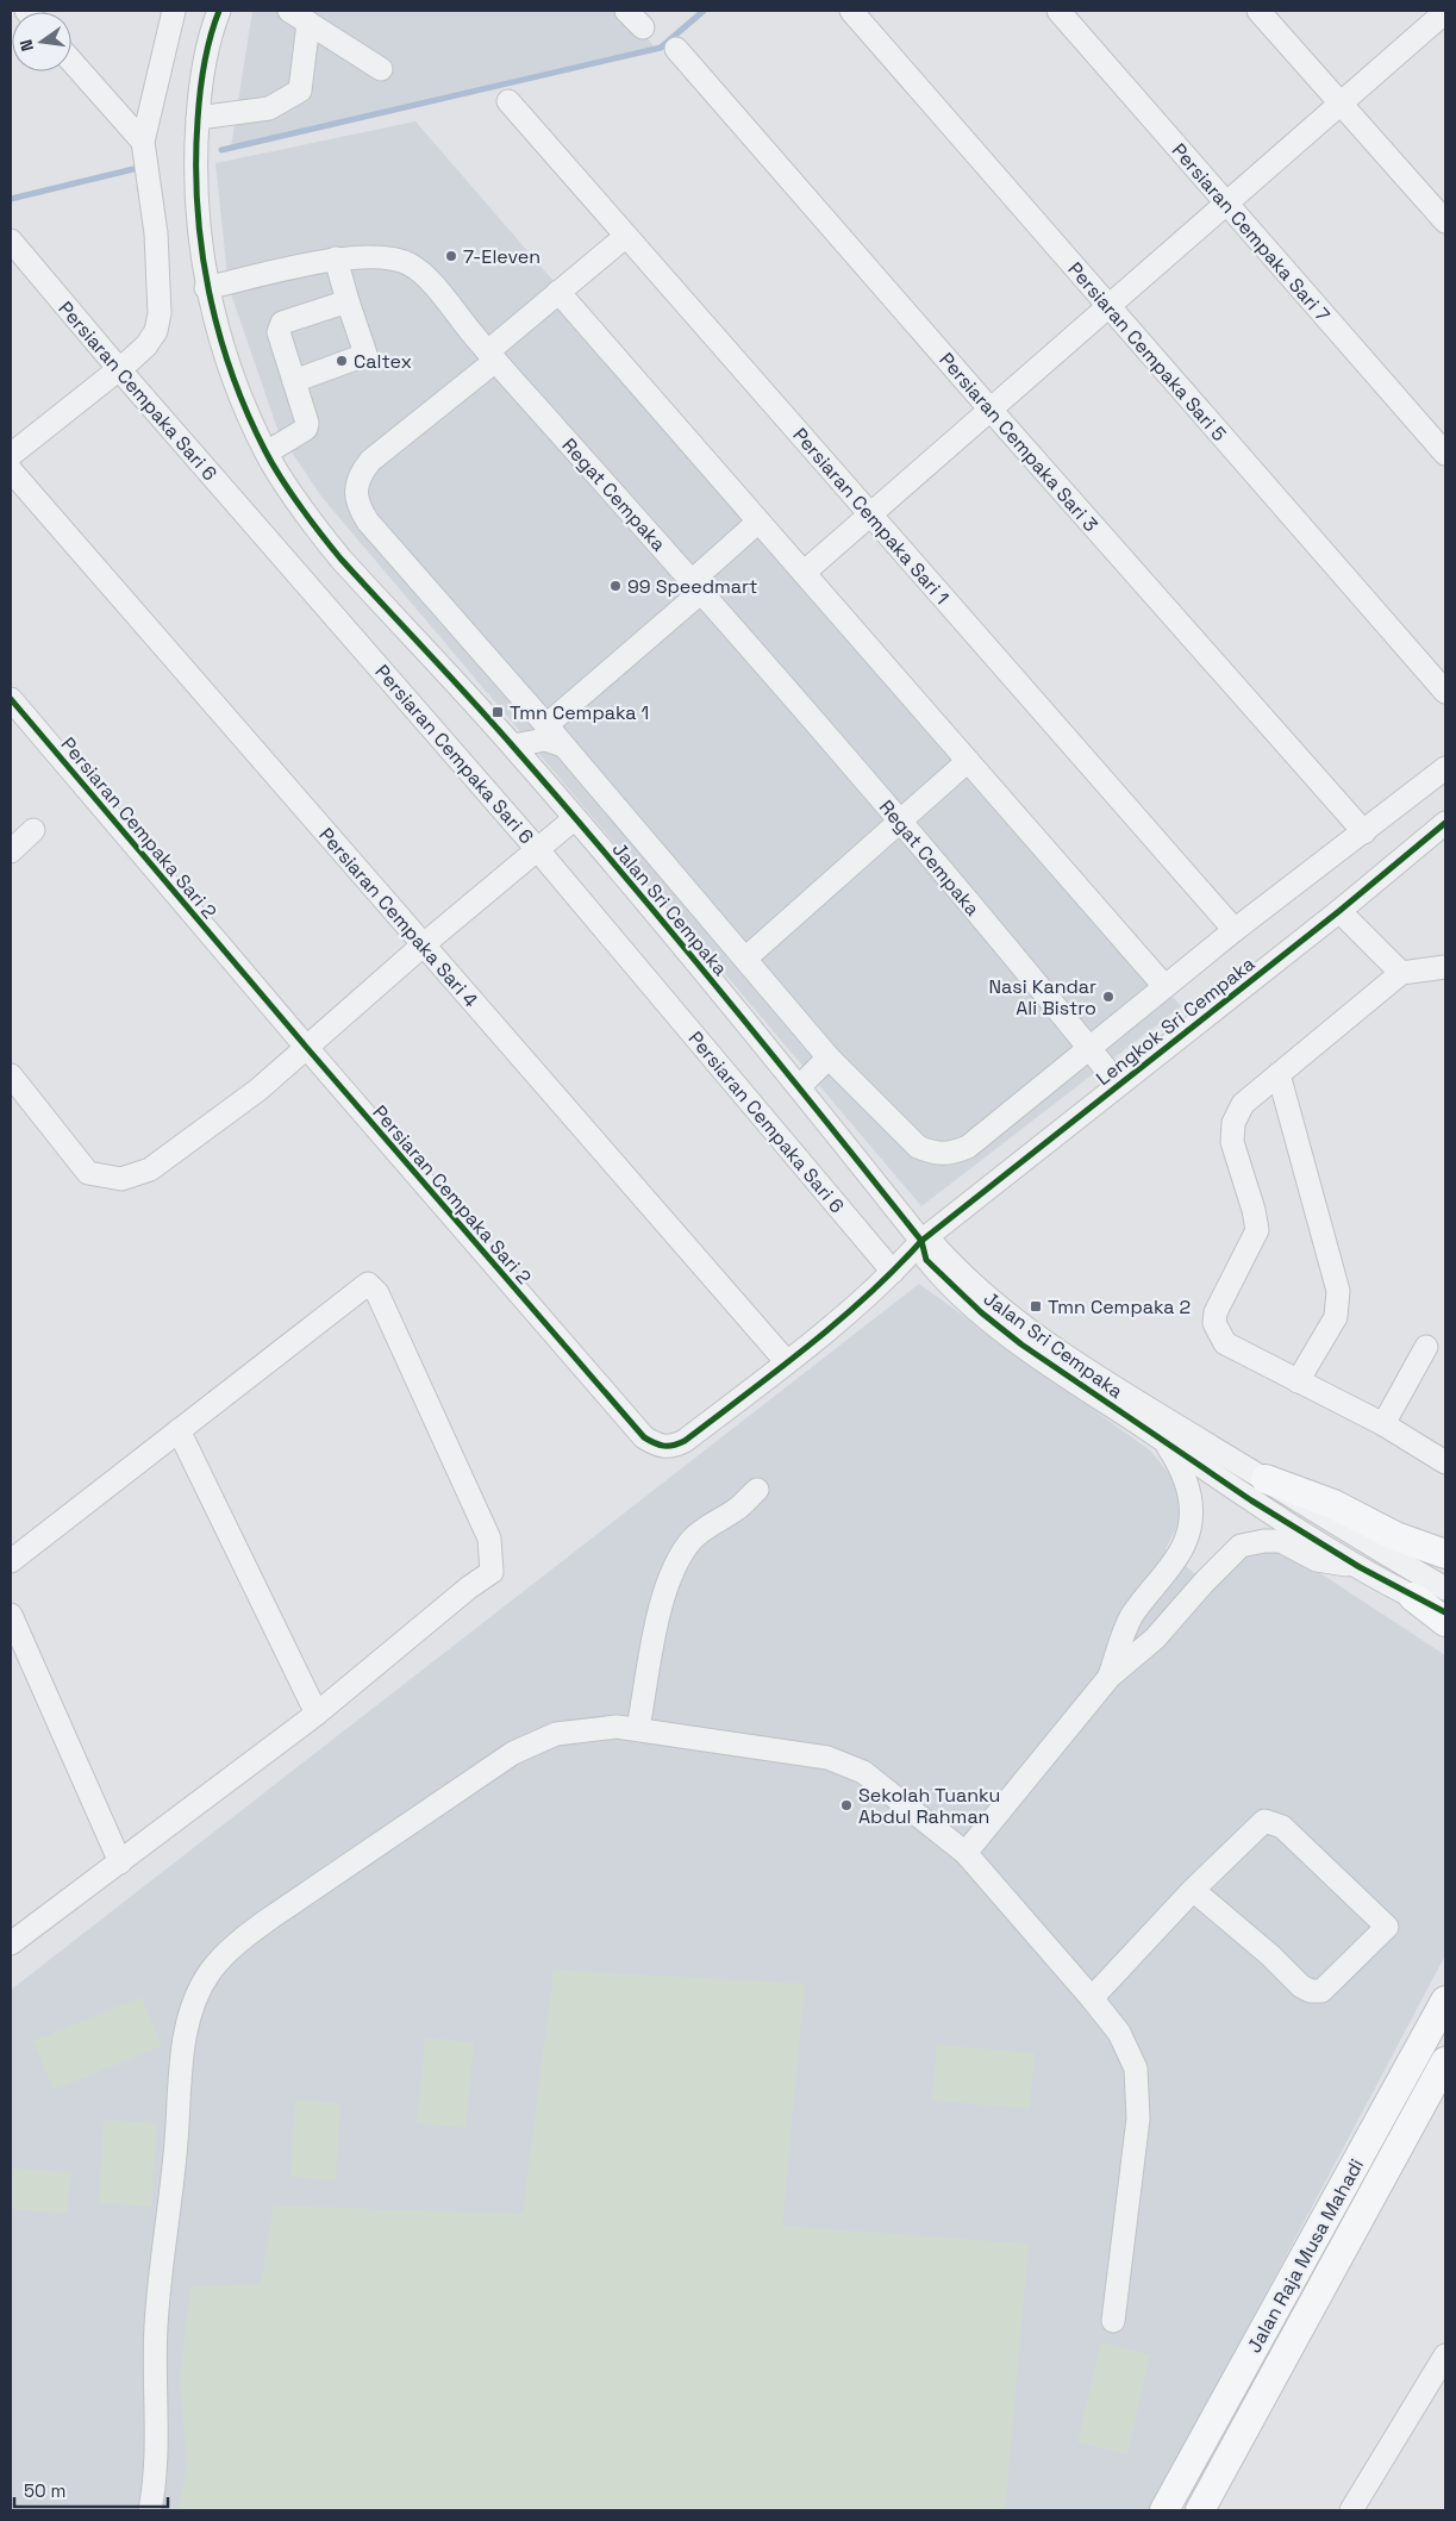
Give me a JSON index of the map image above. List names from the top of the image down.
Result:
{
  "streets": {
    "main road": ["Jalan Raja Musa Mahadi"],
    "street": [
      "Persiaran Cempaka Sari 7",
      "Persiaran Cempaka Sari 5",
      "Persiaran Cempaka Sari 6",
      "Persiaran Cempaka Sari 3",
      "Regat Cempaka",
      "Persiaran Cempaka Sari 1",
      "Persiaran Cempaka Sari 2",
      "Jalan Sri Cempaka",
      "Persiaran Cempaka Sari 4",
      "Lengkok Sri Cempaka"
    ]
  },
  "crossings": [
    ["Persiaran Cempaka Sari 6", "Persiaran Cempaka Sari 2"],
    ["Persiaran Cempaka Sari 3", "Jalan Sri Cempaka"],
    ["Regat Cempaka", "Jalan Sri Cempaka"],
    ["Regat Cempaka", "Lengkok Sri Cempaka"],
    ["Persiaran Cempaka Sari 1", "Jalan Sri Cempaka"],
    ["Persiaran Cempaka Sari 2", "Jalan Sri Cempaka"],
    ["Persiaran Cempaka Sari 2", "Persiaran Cempaka Sari 4"],
    ["Persiaran Cempaka Sari 2", "Lengkok Sri Cempaka"],
    ["Jalan Sri Cempaka", "Lengkok Sri Cempaka"]
  ],
  "places": {
    "other": [
      "7-Eleven",
      "Caltex",
      "99 Speedmart",
      "Nasi Kandar Ali Bistro",
      "Sekolah Tuanku Abdul Rahman"
    ],
    "transit": ["Tmn Cempaka 1", "Tmn Cempaka 2"]
  },
  "scale_bar": "50 m",
  "north": "left"
}
